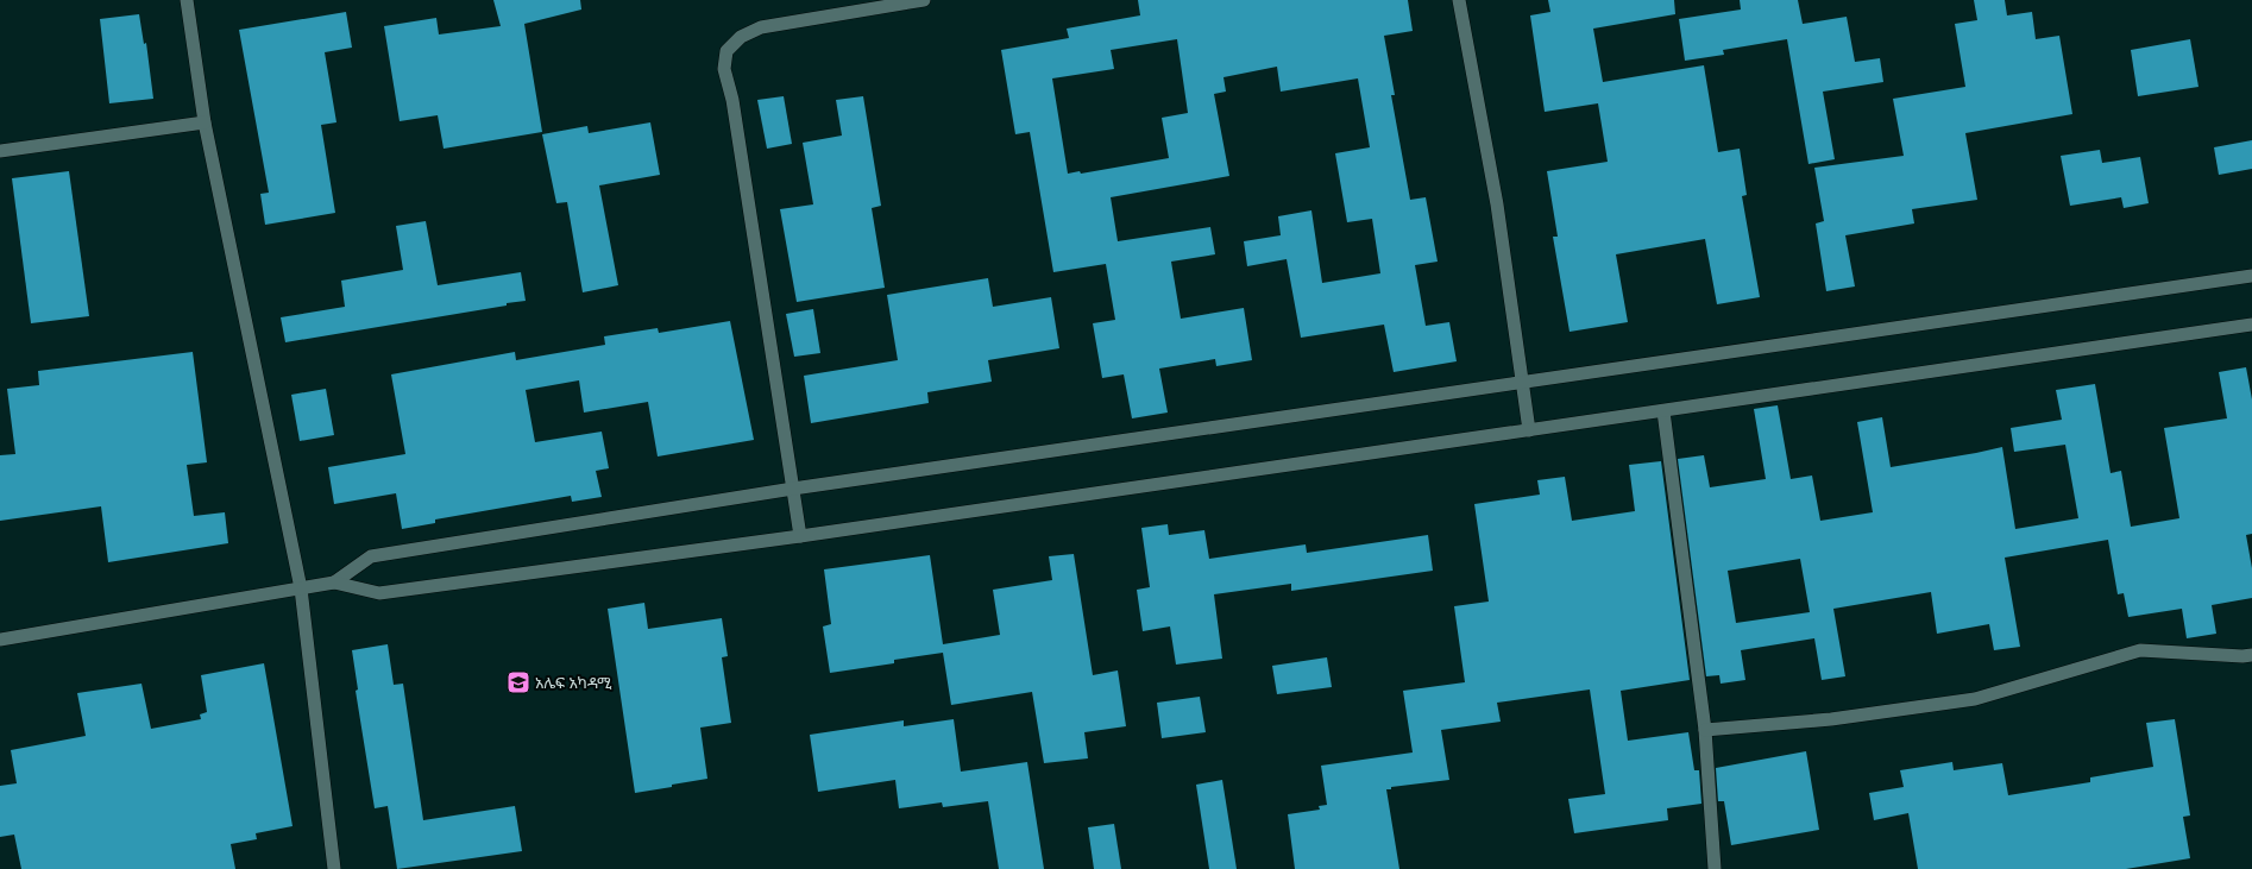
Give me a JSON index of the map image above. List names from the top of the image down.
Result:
{
  "places": {
    "school or university": ["አሌፍ አካዳሚ"]
  }
}
